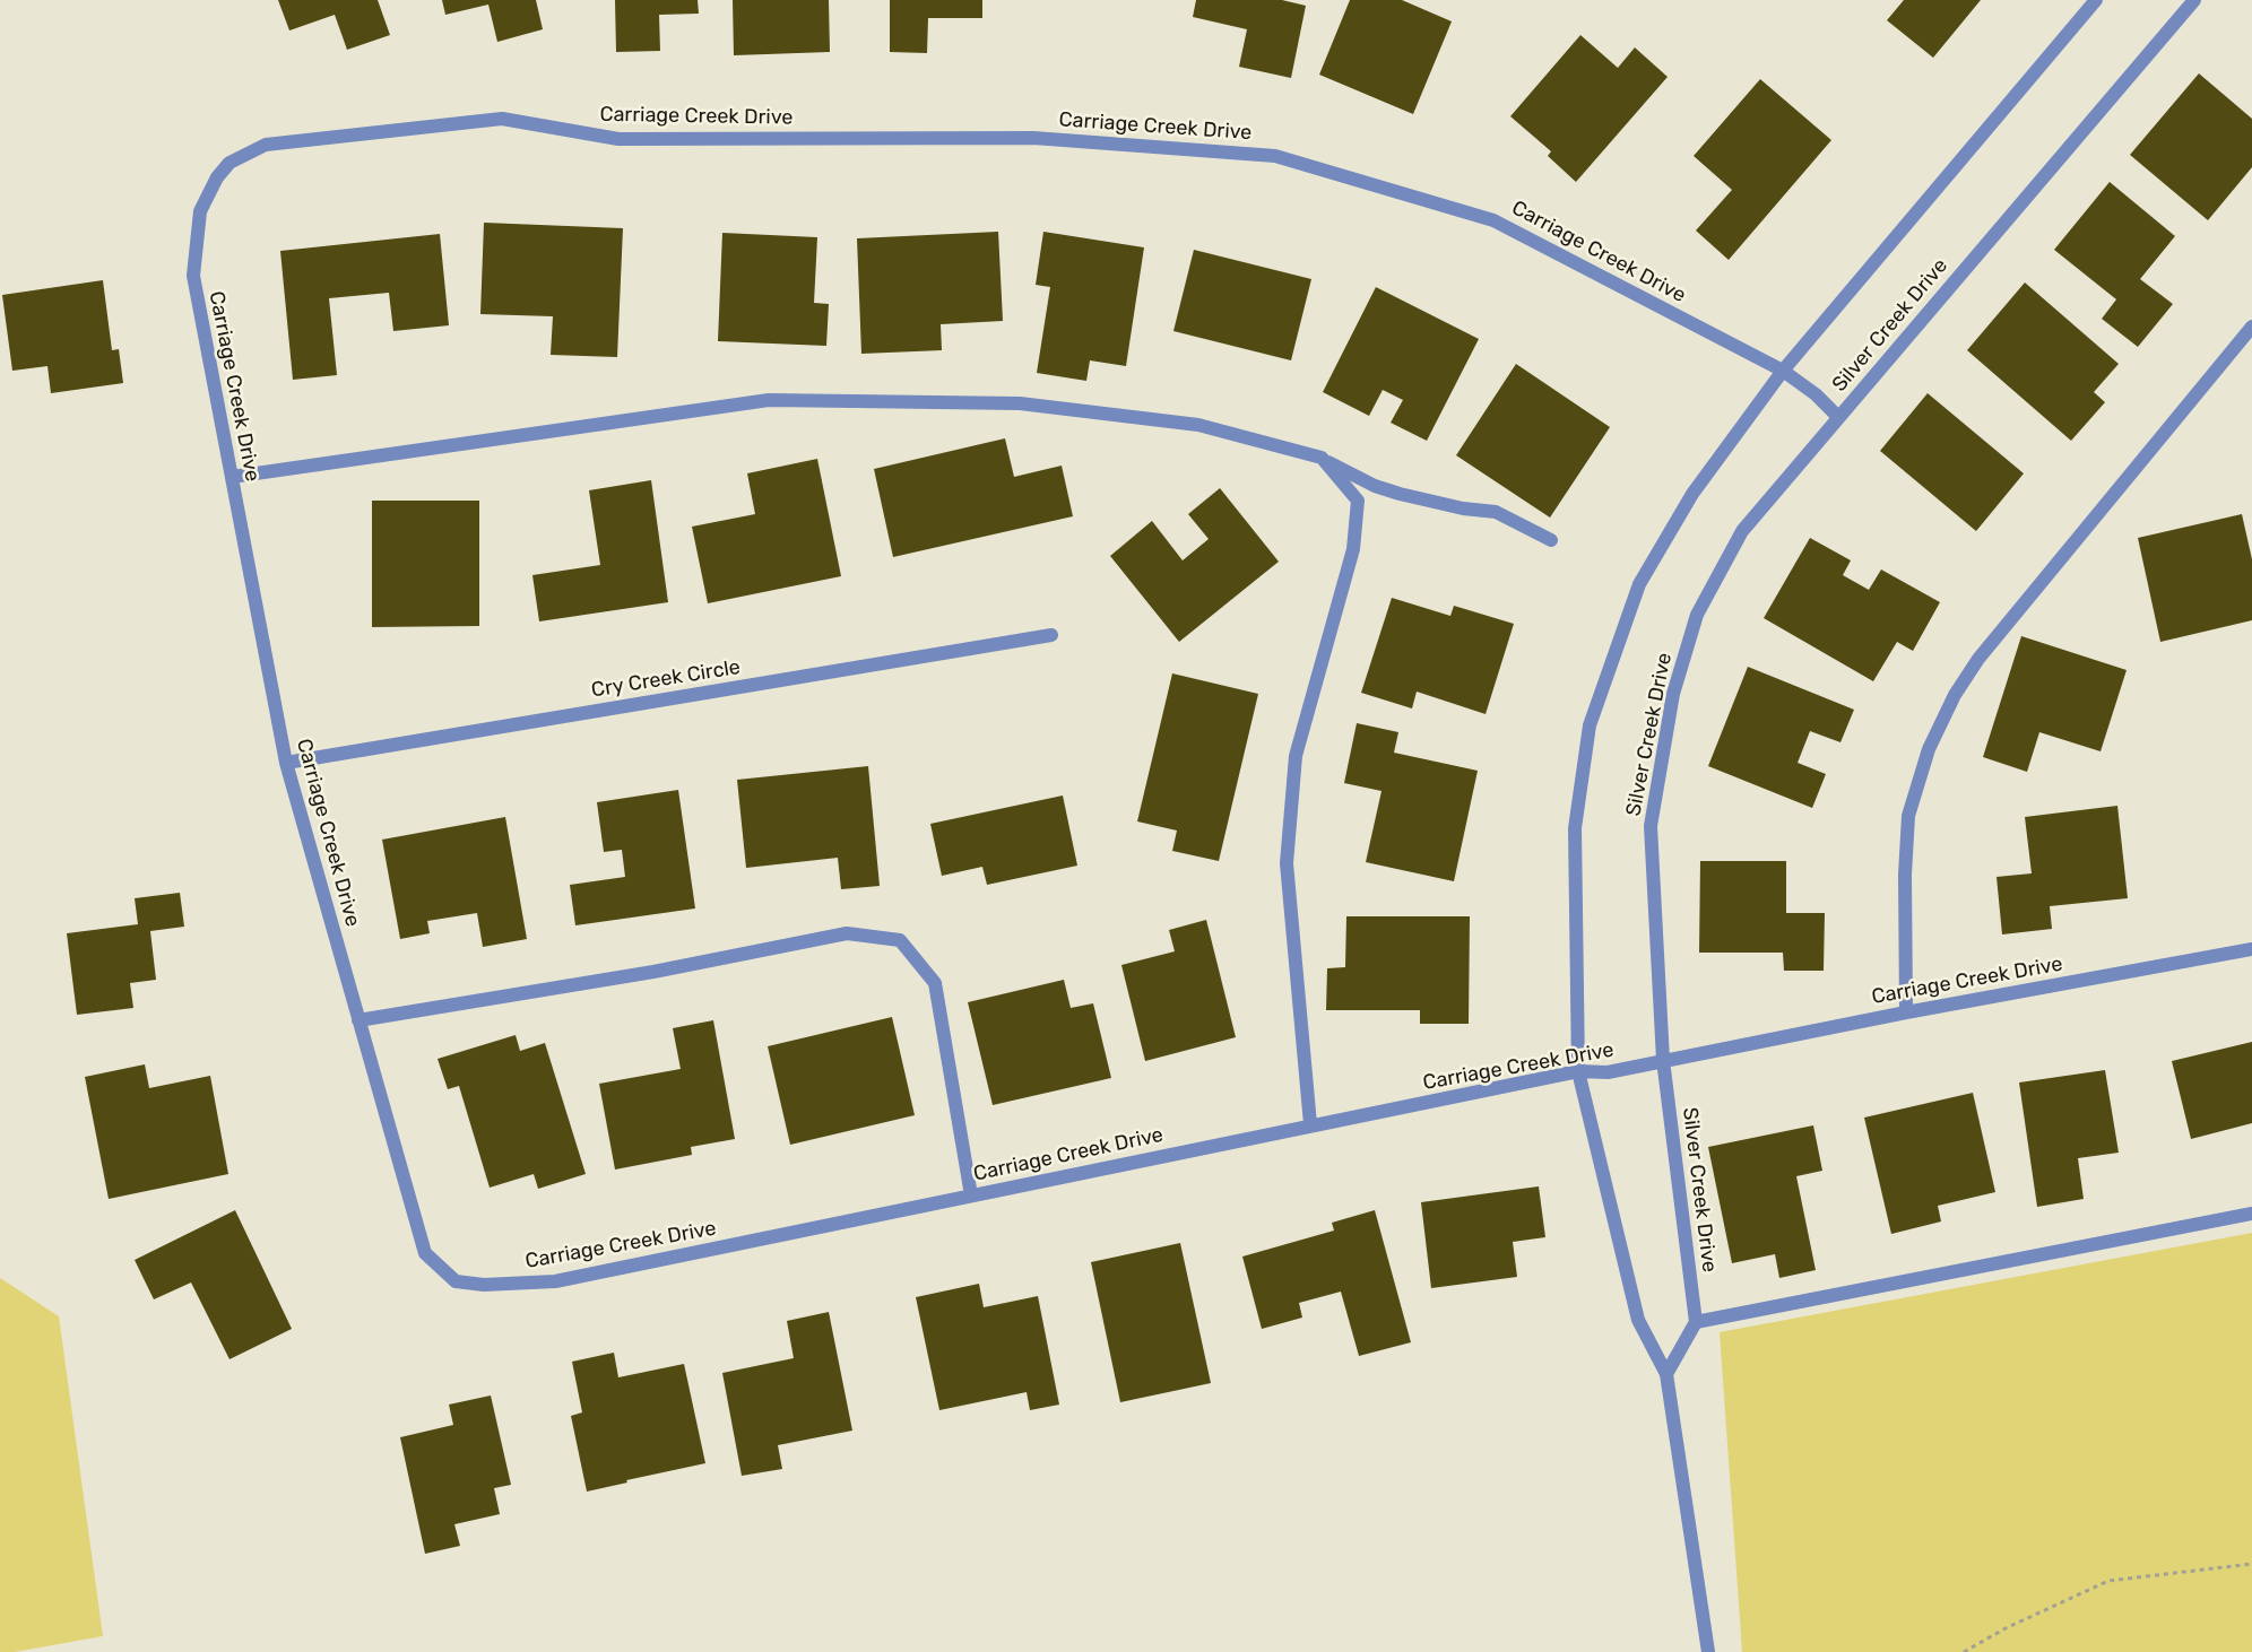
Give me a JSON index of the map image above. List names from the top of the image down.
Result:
{
  "streets": {
    "street": ["Carriage Creek Drive", "Silver Creek Drive", "Cry Creek Circle"]
  },
  "crossings": [
    ["Carriage Creek Drive", "Silver Creek Drive"],
    ["Carriage Creek Drive", "Cry Creek Circle"]
  ]
}
